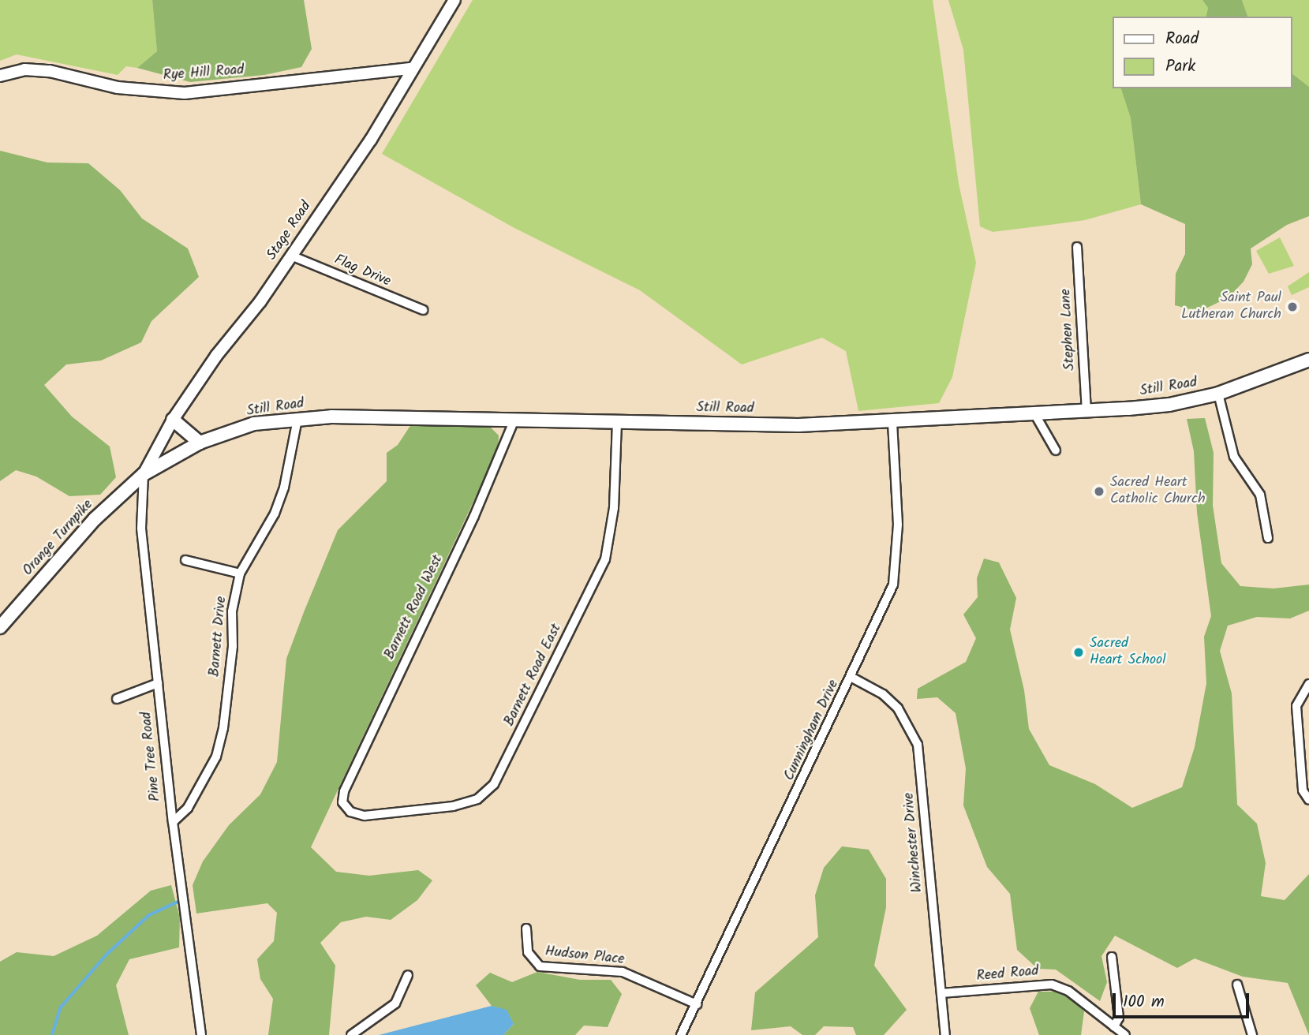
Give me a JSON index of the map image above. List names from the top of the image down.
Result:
{
  "streets": {
    "main road": ["Still Road", "Orange Turnpike"],
    "street": [
      "Rye Hill Road",
      "Stage Road",
      "Flag Drive",
      "Stephen Lane",
      "Barnett Road West",
      "Barnett Drive",
      "Barnett Road East",
      "Cunningham Drive",
      "Pine Tree Road",
      "Winchester Drive",
      "Hudson Place",
      "Reed Road"
    ]
  },
  "crossings": [
    ["Rye Hill Road", "Stage Road"],
    ["Stage Road", "Flag Drive"],
    ["Stage Road", "Still Road"],
    ["Stage Road", "Orange Turnpike"],
    ["Stage Road", "Pine Tree Road"],
    ["Stephen Lane", "Still Road"],
    ["Still Road", "Orange Turnpike"],
    ["Still Road", "Barnett Road West"],
    ["Still Road", "Barnett Drive"],
    ["Still Road", "Barnett Road East"],
    ["Still Road", "Cunningham Drive"],
    ["Still Road", "Pine Tree Road"],
    ["Orange Turnpike", "Pine Tree Road"],
    ["Barnett Road West", "Barnett Road East"],
    ["Barnett Drive", "Pine Tree Road"],
    ["Cunningham Drive", "Winchester Drive"],
    ["Cunningham Drive", "Hudson Place"],
    ["Winchester Drive", "Reed Road"]
  ],
  "places": ["Saint Paul Lutheran Church", "Sacred Heart Catholic Church", "Sacred Heart School"],
  "legend": ["Road", "Park"],
  "scale_bar": "100 m"
}
